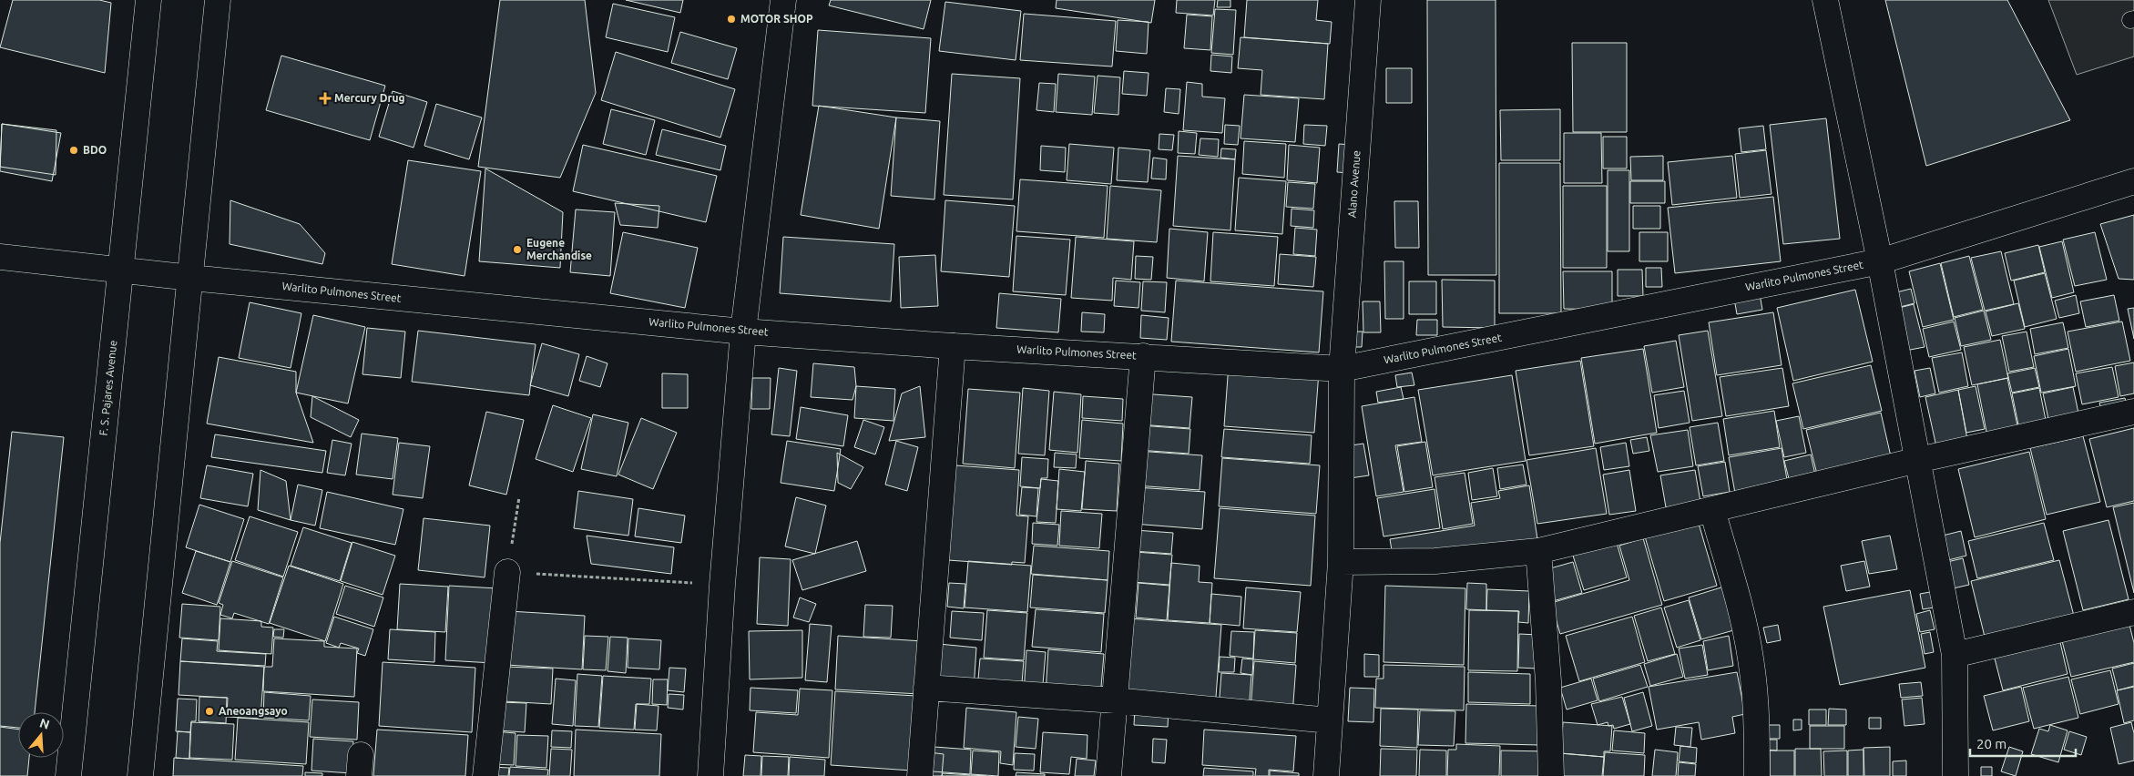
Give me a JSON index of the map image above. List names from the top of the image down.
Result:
{
  "streets": {
    "street": ["Alano Avenue", "Warlito Pulmones Street", "F. S. Pajares Avenue"]
  },
  "crossings": [
    ["Alano Avenue", "Warlito Pulmones Street"],
    ["Warlito Pulmones Street", "F. S. Pajares Avenue"]
  ],
  "places": {
    "other": [
      "MOTOR SHOP",
      "BDO",
      "Eugene Merchandise",
      "Aneoangsayo"
    ],
    "health": ["Mercury Drug"]
  },
  "scale_bar": "20 m",
  "north": "top"
}
